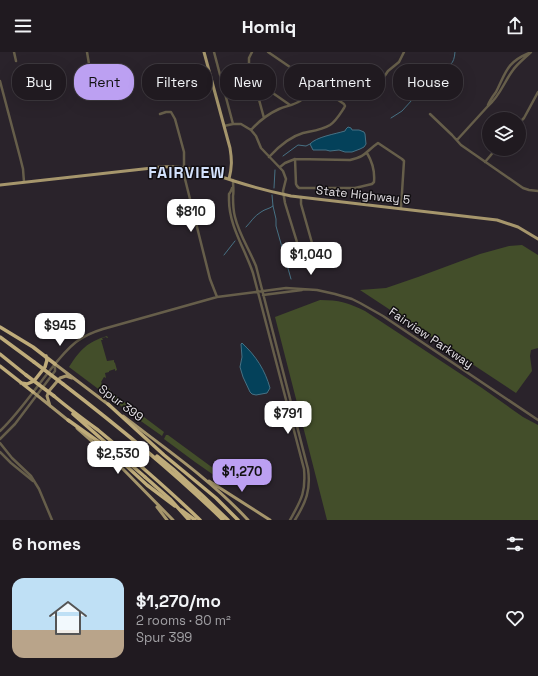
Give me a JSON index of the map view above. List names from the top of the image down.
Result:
{
  "streets": {
    "main road": ["State Highway 5", "Spur 399"],
    "street": ["Fairview Parkway"]
  },
  "crossings": [
    ["Fairview Parkway", "Spur 399"]
  ],
  "districts": ["FAIRVIEW"],
  "page": {
    "header": "Homiq",
    "chip": [
      "Buy",
      "Rent",
      "Filters",
      "New",
      "Apartment",
      "House"
    ],
    "price": [
      "$810",
      "$1,040",
      "$945",
      "$791",
      "$2,530",
      "$1,270"
    ],
    "heading": "6 homes",
    "list": [
      {
        "name": "$1,270/mo",
        "note": "2 rooms · 80 m² · Spur 399"
      }
    ]
  }
}
